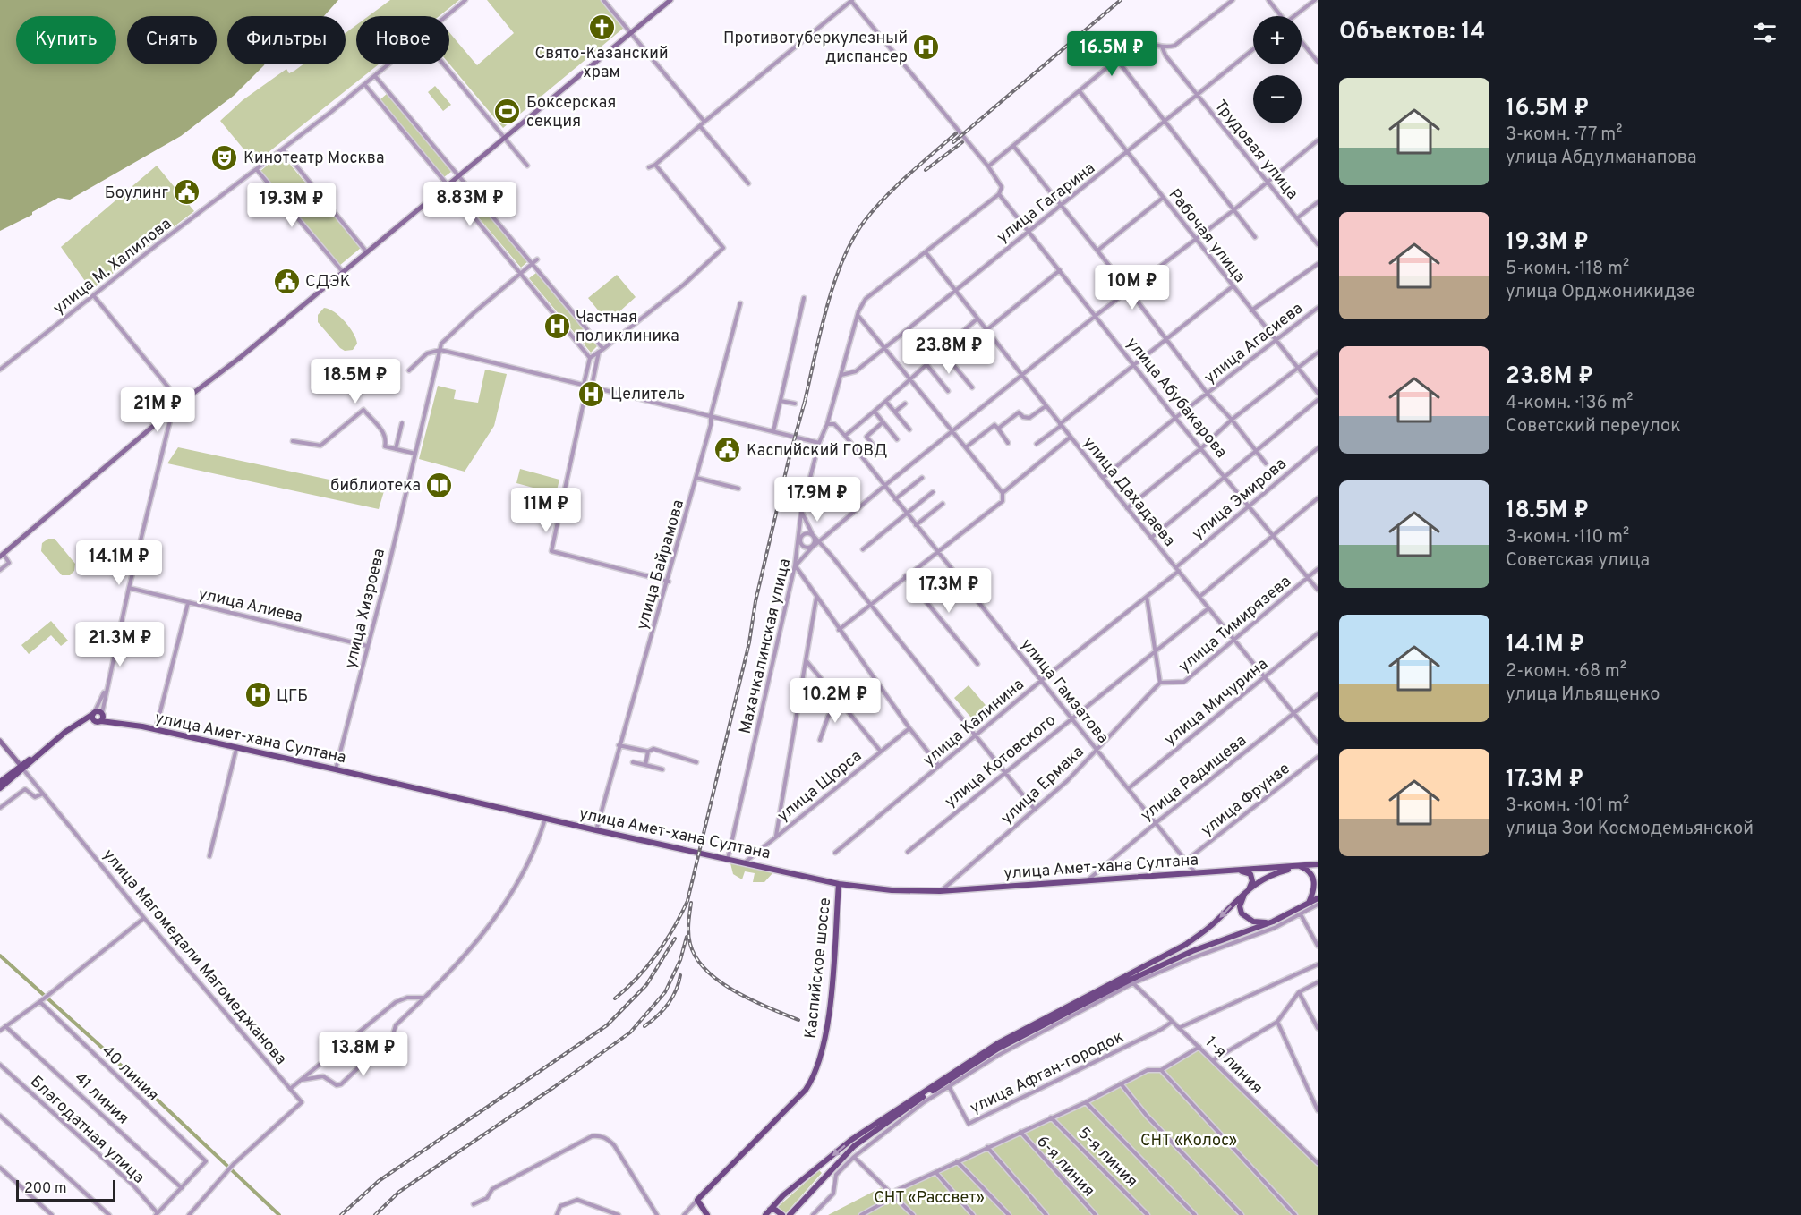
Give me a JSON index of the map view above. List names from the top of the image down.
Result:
{
  "streets": {
    "main road": ["улица Амет-хана Султана", "Каспийское шоссе"],
    "street": [
      "Трудовая улица",
      "улица Гагарина",
      "Рабочая улица",
      "улица М. Халилова",
      "улица Агасиева",
      "улица Абубакарова",
      "улица Дахадаева",
      "улица Эмирова",
      "улица Байрамова",
      "улица Алиева",
      "улица Хизроева",
      "улица Тимирязева",
      "Махачкалинская улица",
      "улица Гамзатова",
      "улица Мичурина",
      "улица Калинина",
      "улица Котовского",
      "улица Радищева",
      "улица Ермака",
      "улица Щорса",
      "улица Фрунзе",
      "улица Магомедали Магомеджановa",
      "1-я линия",
      "улица Афган-городок",
      "40 линия",
      "41 линия",
      "Благодатная улица",
      "5-я линия",
      "6-я линия"
    ]
  },
  "crossings": [
    ["Трудовая улица", "улица Гагарина"],
    ["улица Гагарина", "Рабочая улица"],
    ["улица Гагарина", "улица Абубакарова"],
    ["улица Гагарина", "улица Дахадаева"],
    ["улица Гагарина", "Махачкалинская улица"],
    ["Рабочая улица", "улица Агасиева"],
    ["улица Агасиева", "улица Абубакарова"],
    ["улица Агасиева", "улица Дахадаева"],
    ["улица Абубакарова", "улица Эмирова"],
    ["улица Абубакарова", "улица Тимирязева"],
    ["улица Абубакарова", "Махачкалинская улица"],
    ["улица Дахадаева", "улица Эмирова"],
    ["улица Дахадаева", "улица Тимирязева"],
    ["улица Дахадаева", "Махачкалинская улица"],
    ["улица Дахадаева", "улица Мичурина"],
    ["улица Дахадаева", "улица Калинина"],
    ["улица Дахадаева", "улица Котовского"],
    ["улица Дахадаева", "улица Радищева"],
    ["улица Эмирова", "улица Калинина"],
    ["улица Байрамова", "улица Амет-хана Султана"],
    ["улица Алиева", "улица Хизроева"],
    ["улица Хизроева", "улица Амет-хана Султана"],
    ["улица Тимирязева", "улица Ермака"],
    ["Махачкалинская улица", "улица Гамзатова"],
    ["Махачкалинская улица", "улица Амет-хана Султана"],
    ["улица Гамзатова", "улица Мичурина"],
    ["улица Гамзатова", "улица Калинина"],
    ["улица Гамзатова", "улица Амет-хана Султана"],
    ["улица Гамзатова", "улица Котовского"],
    ["улица Гамзатова", "улица Радищева"],
    ["улица Гамзатова", "улица Ермака"],
    ["улица Гамзатова", "улица Фрунзе"],
    ["улица Амет-хана Султана", "улица Радищева"],
    ["улица Амет-хана Султана", "улица Ермака"],
    ["улица Амет-хана Султана", "улица Щорса"],
    ["улица Амет-хана Султана", "Каспийское шоссе"],
    ["1-я линия", "улица Афган-городок"],
    ["40 линия", "41 линия"]
  ],
  "parks": ["СНТ «Колос»", "СНТ «Рассвет»"],
  "places": {
    "church": ["Свято-Казанский храм"],
    "hospital": [
      "Противотуберкулезный диспансер",
      "Частная поликлиника",
      "Целитель",
      "ЦГБ"
    ],
    "sports": ["Боксерская секция"],
    "theatre": ["Кинотеатр Москва"],
    "public building": ["Боулинг", "СДЭК", "Каспийский ГОВД"],
    "library": ["библиотека"]
  },
  "scale_bar": "200 m",
  "page": {
    "heading": "Объектов: 14",
    "map_buttons": ["+", "−"],
    "chip": [
      "Купить",
      "Снять",
      "Фильтры",
      "Новое"
    ],
    "price": [
      "16.5M ₽",
      "8.83M ₽",
      "19.3M ₽",
      "10M ₽",
      "23.8M ₽",
      "18.5M ₽",
      "21M ₽",
      "17.9M ₽",
      "11M ₽",
      "14.1M ₽",
      "17.3M ₽",
      "21.3M ₽",
      "10.2M ₽",
      "13.8M ₽"
    ],
    "list": [
      {
        "name": "16.5M ₽",
        "note": "3-комн. · 77 m² · улица Абдулманапова"
      },
      {
        "name": "19.3M ₽",
        "note": "5-комн. · 118 m² · улица Орджоникидзе"
      },
      {
        "name": "23.8M ₽",
        "note": "4-комн. · 136 m² · Советский переулок"
      },
      {
        "name": "18.5M ₽",
        "note": "3-комн. · 110 m² · Советская улица"
      },
      {
        "name": "14.1M ₽",
        "note": "2-комн. · 68 m² · улица Ильященко"
      },
      {
        "name": "17.3M ₽",
        "note": "3-комн. · 101 m² · улица Зои Космодемьянской"
      }
    ],
    "scale": "200 m"
  }
}
